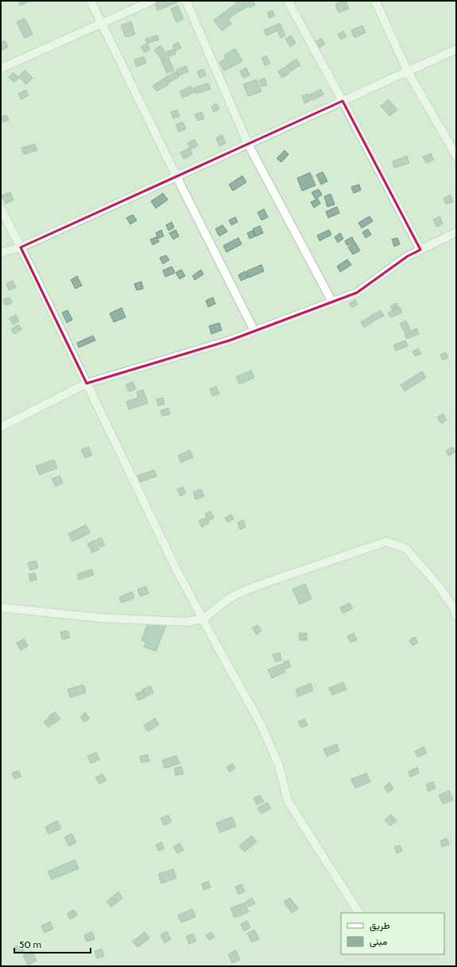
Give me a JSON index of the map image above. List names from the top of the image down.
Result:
{
  "legend": ["طريق", "مبنى"],
  "scale_bar": "50 m"
}
